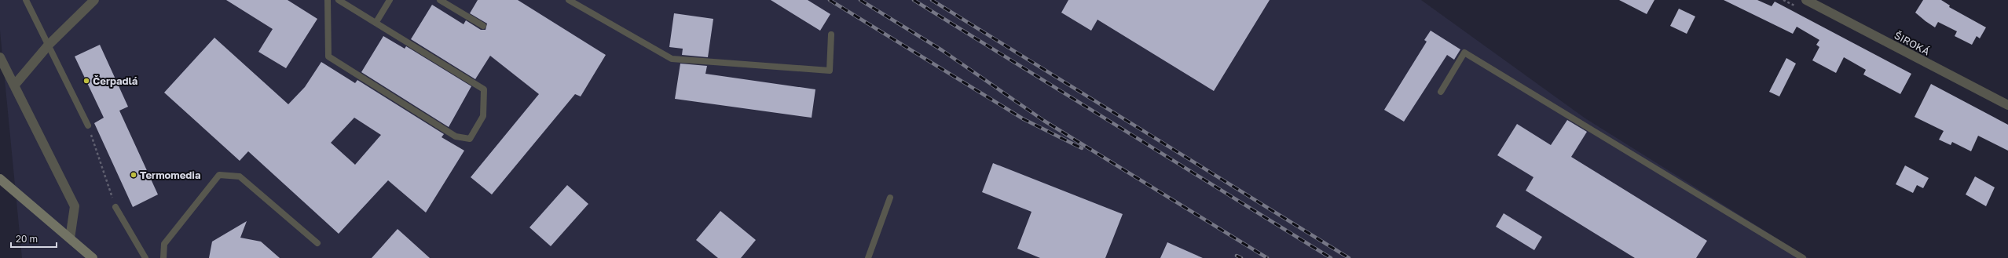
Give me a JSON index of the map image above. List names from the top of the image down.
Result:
{
  "streets": {
    "street": ["ŠIROKÁ"]
  },
  "places": ["Čerpadlá", "Termomedia"],
  "scale_bar": "20 m"
}
